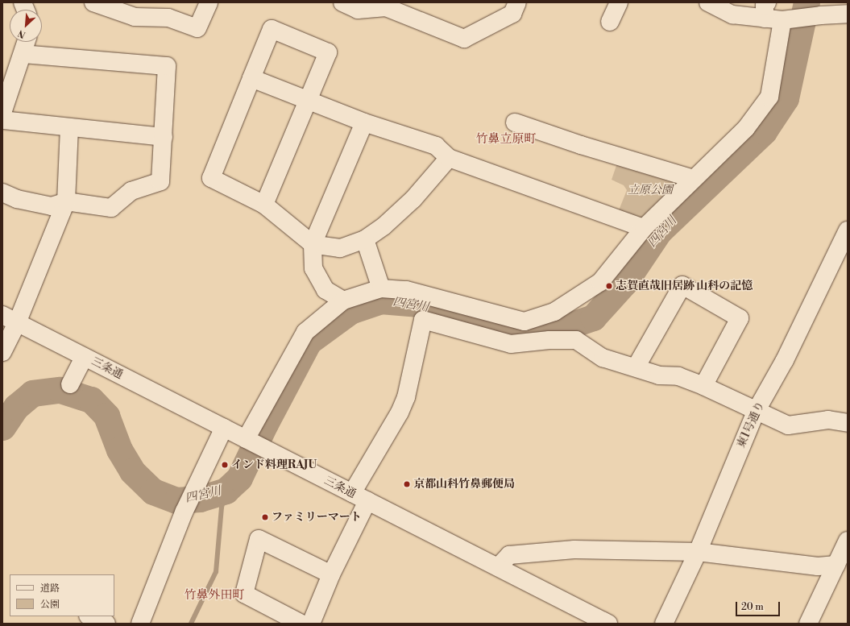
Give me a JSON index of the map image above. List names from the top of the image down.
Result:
{
  "streets": {
    "street": ["三条通", "東1号通り"]
  },
  "districts": ["竹鼻立原町", "竹鼻外田町"],
  "water": ["四宮川"],
  "parks": ["立原公園"],
  "places": [
    "志賀直哉旧居跡 山科の記憶",
    "インド料理RAJU",
    "京都山科竹鼻郵便局",
    "ファミリーマート"
  ],
  "legend": ["道路", "公園"],
  "scale_bar": "20 m",
  "north": "bottom left"
}
